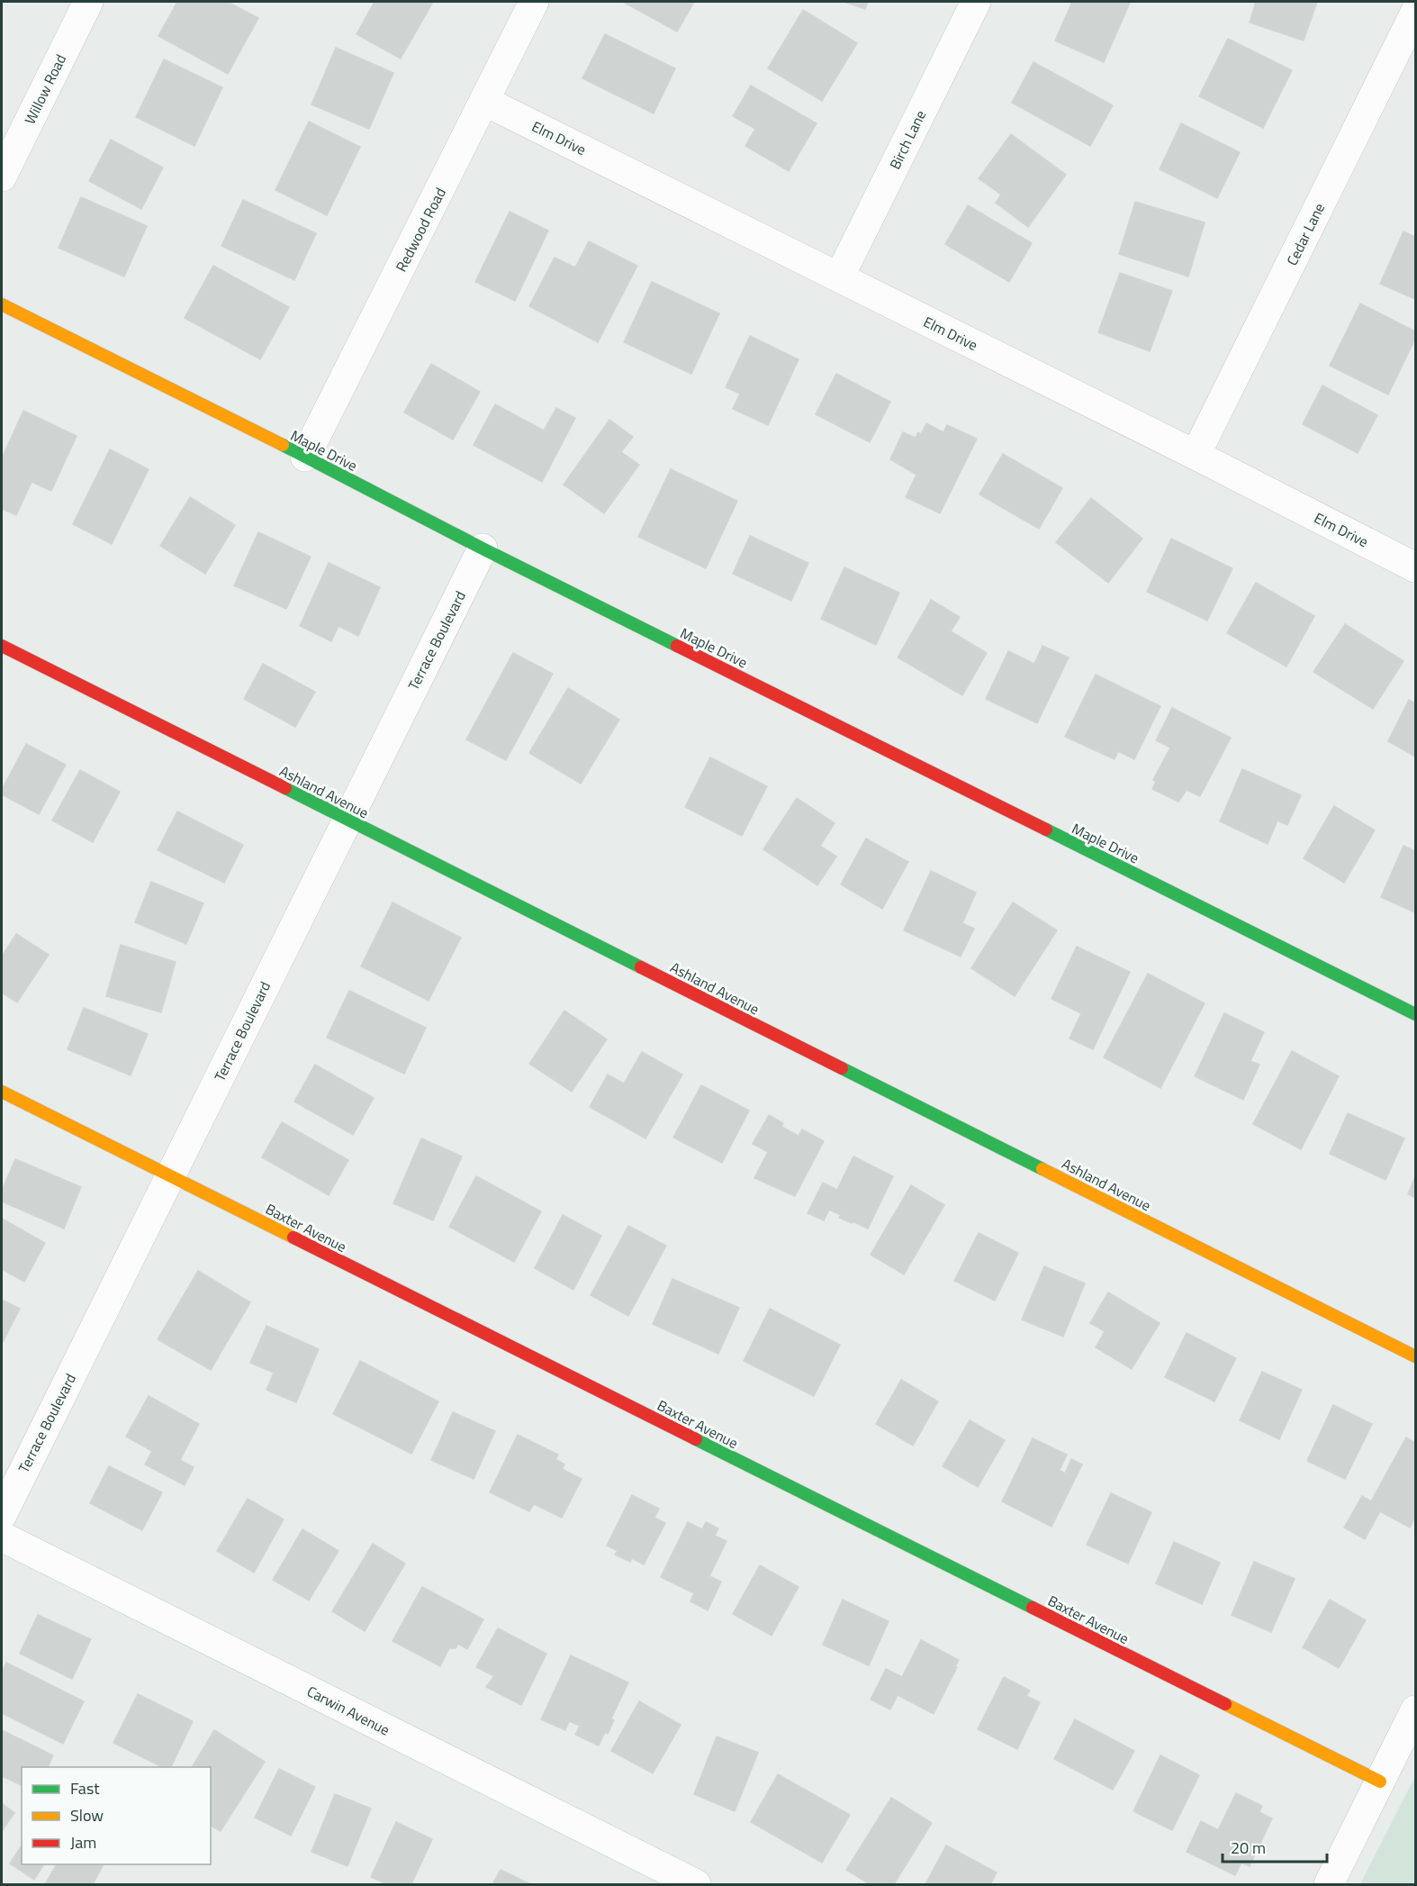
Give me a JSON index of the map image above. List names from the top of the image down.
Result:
{
  "streets": {
    "street": [
      "Willow Road",
      "Elm Drive",
      "Birch Lane",
      "Redwood Road",
      "Cedar Lane",
      "Maple Drive",
      "Terrace Boulevard",
      "Ashland Avenue",
      "Baxter Avenue",
      "Carwin Avenue"
    ]
  },
  "crossings": [
    ["Elm Drive", "Birch Lane"],
    ["Elm Drive", "Redwood Road"],
    ["Elm Drive", "Cedar Lane"],
    ["Redwood Road", "Maple Drive"],
    ["Maple Drive", "Terrace Boulevard"],
    ["Terrace Boulevard", "Ashland Avenue"],
    ["Terrace Boulevard", "Baxter Avenue"]
  ],
  "legend": ["Fast", "Slow", "Jam"],
  "scale_bar": "20 m"
}
